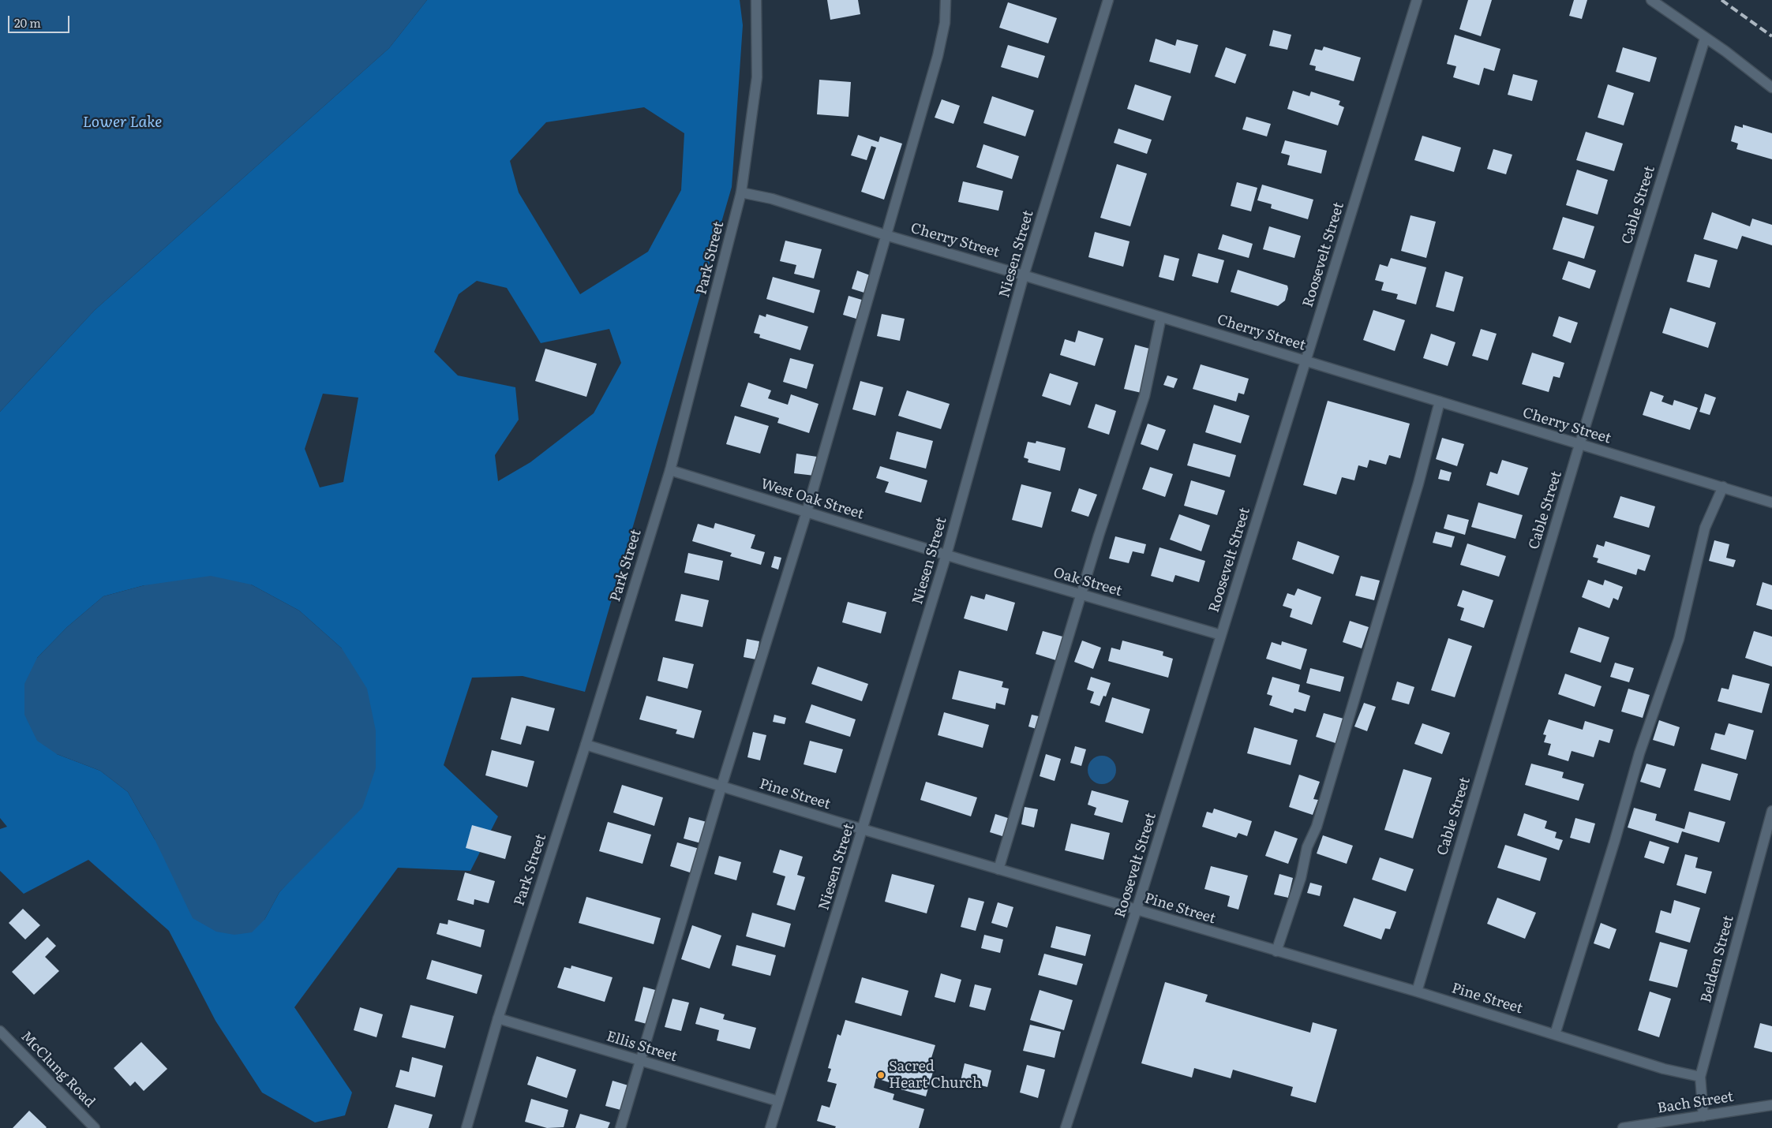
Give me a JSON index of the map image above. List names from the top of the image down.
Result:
{
  "streets": {
    "street": [
      "Cable Street",
      "Cherry Street",
      "Niesen Street",
      "Roosevelt Street",
      "Park Street",
      "West Oak Street",
      "Oak Street",
      "Pine Street",
      "Belden Street",
      "Ellis Street",
      "McClung Road",
      "Bach Street"
    ]
  },
  "crossings": [
    ["Cable Street", "Cherry Street"],
    ["Cable Street", "Pine Street"],
    ["Cherry Street", "Niesen Street"],
    ["Cherry Street", "Roosevelt Street"],
    ["Cherry Street", "Park Street"],
    ["Niesen Street", "West Oak Street"],
    ["Niesen Street", "Oak Street"],
    ["Niesen Street", "Pine Street"],
    ["Niesen Street", "Ellis Street"],
    ["Roosevelt Street", "Oak Street"],
    ["Roosevelt Street", "Pine Street"],
    ["Park Street", "West Oak Street"],
    ["Park Street", "Pine Street"],
    ["Park Street", "Ellis Street"],
    ["West Oak Street", "Oak Street"],
    ["Pine Street", "Belden Street"],
    ["Belden Street", "Bach Street"]
  ],
  "water": ["Lower Lake"],
  "places": ["Sacred Heart Church"],
  "scale_bar": "20 m"
}
